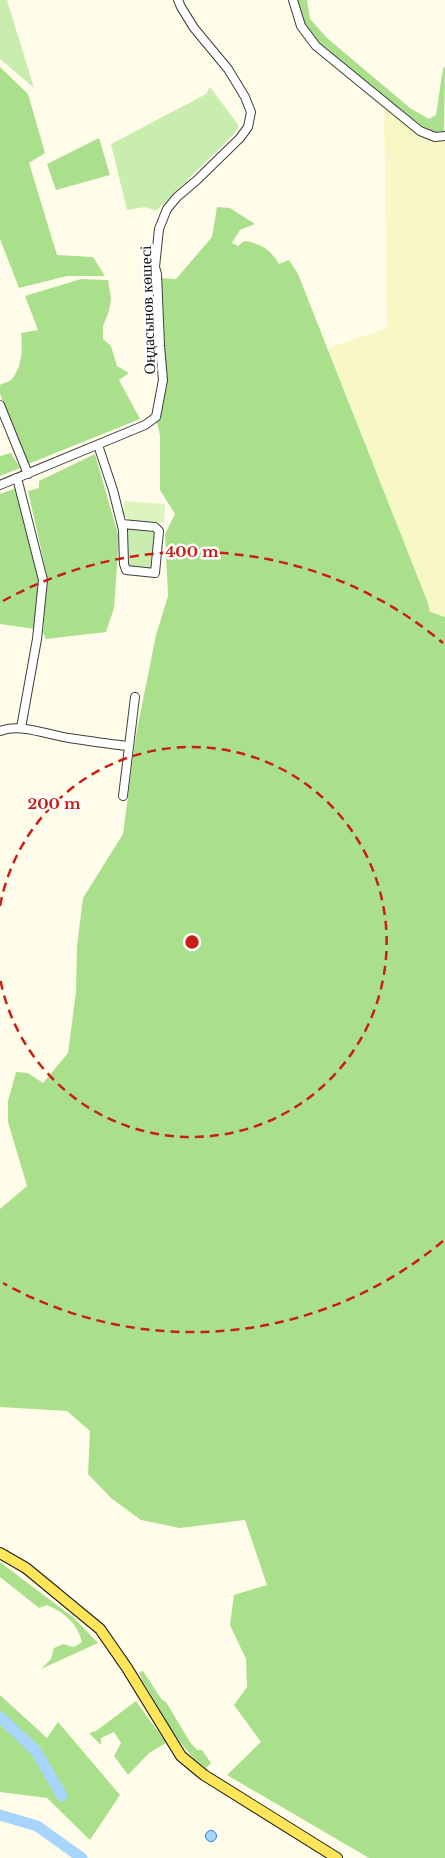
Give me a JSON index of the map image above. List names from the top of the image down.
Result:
{
  "streets": {
    "street": ["Оңдасынов көшесі"]
  },
  "rings": ["400 m", "200 m"]
}
